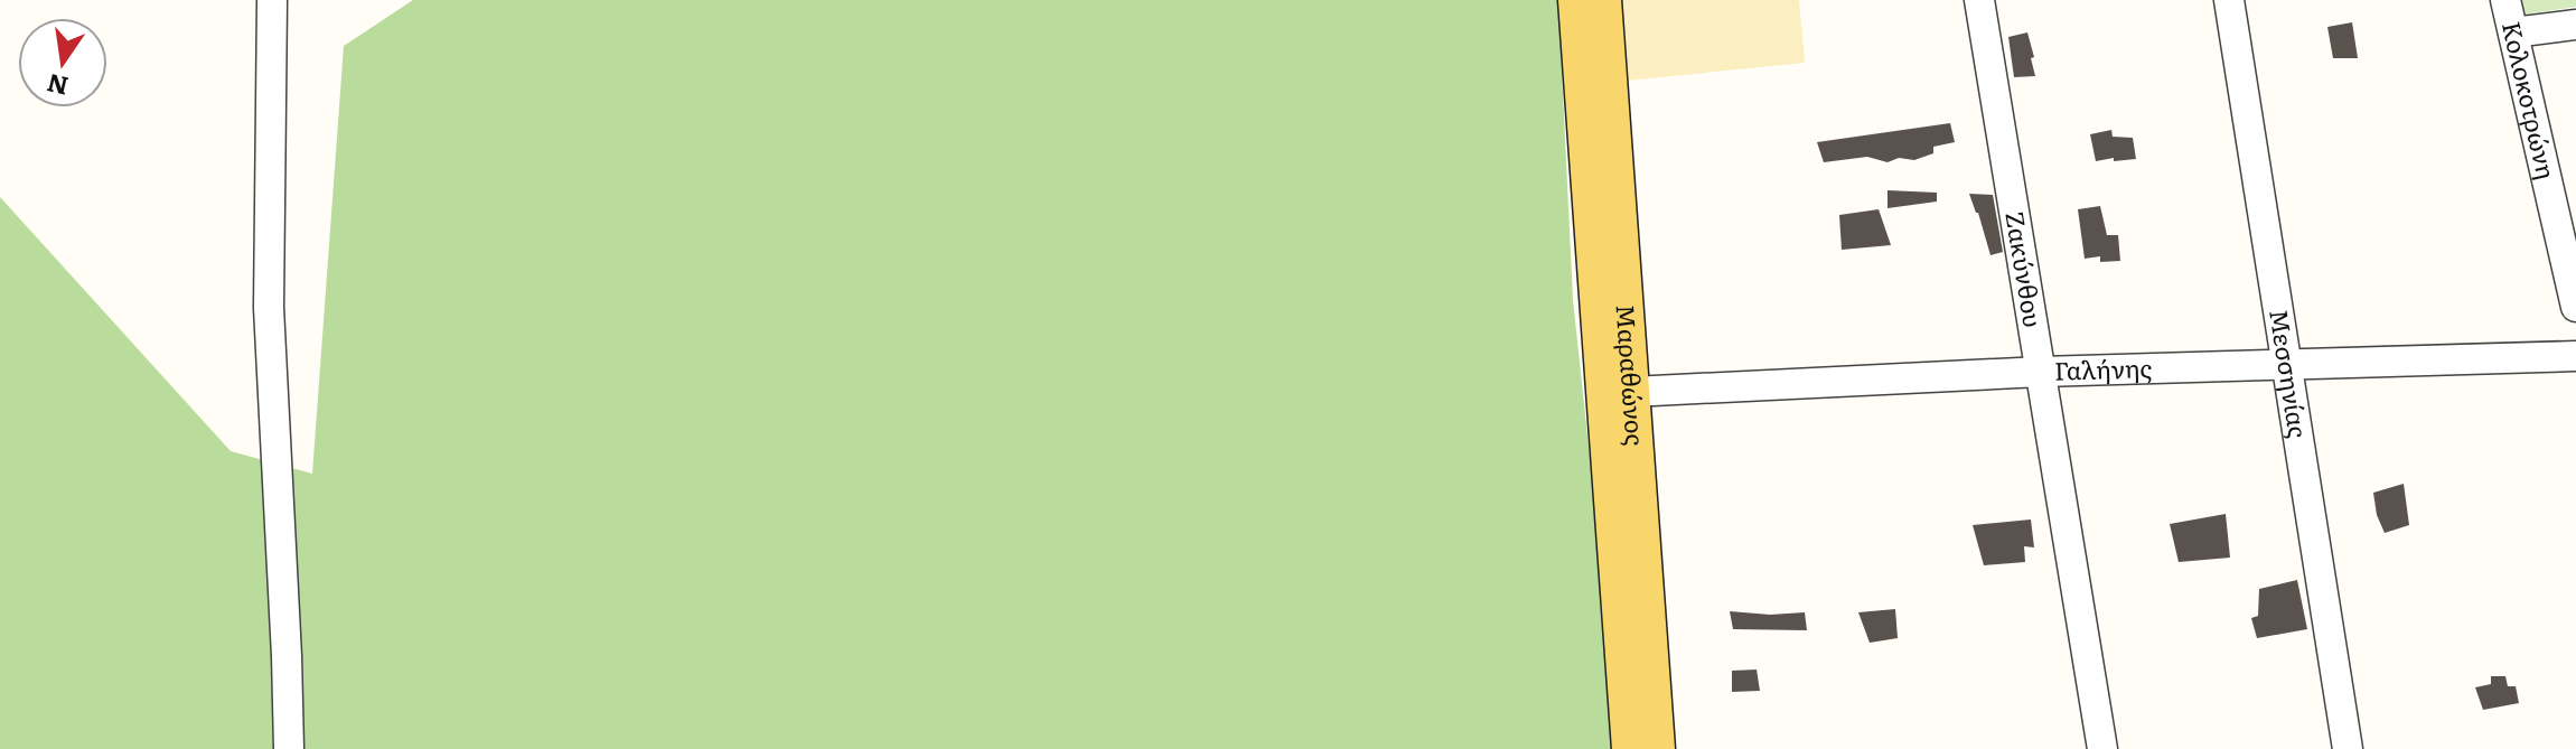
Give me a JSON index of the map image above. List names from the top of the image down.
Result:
{
  "streets": {
    "main road": ["Μαραθώνος"],
    "street": [
      "Κολοκοτρώνη",
      "Ζακύνθου",
      "Γαλήνης",
      "Μεσσηνίας"
    ]
  },
  "crossings": [
    ["Ζακύνθου", "Γαλήνης"],
    ["Γαλήνης", "Μαραθώνος"],
    ["Γαλήνης", "Μεσσηνίας"]
  ],
  "north": "bottom"
}
